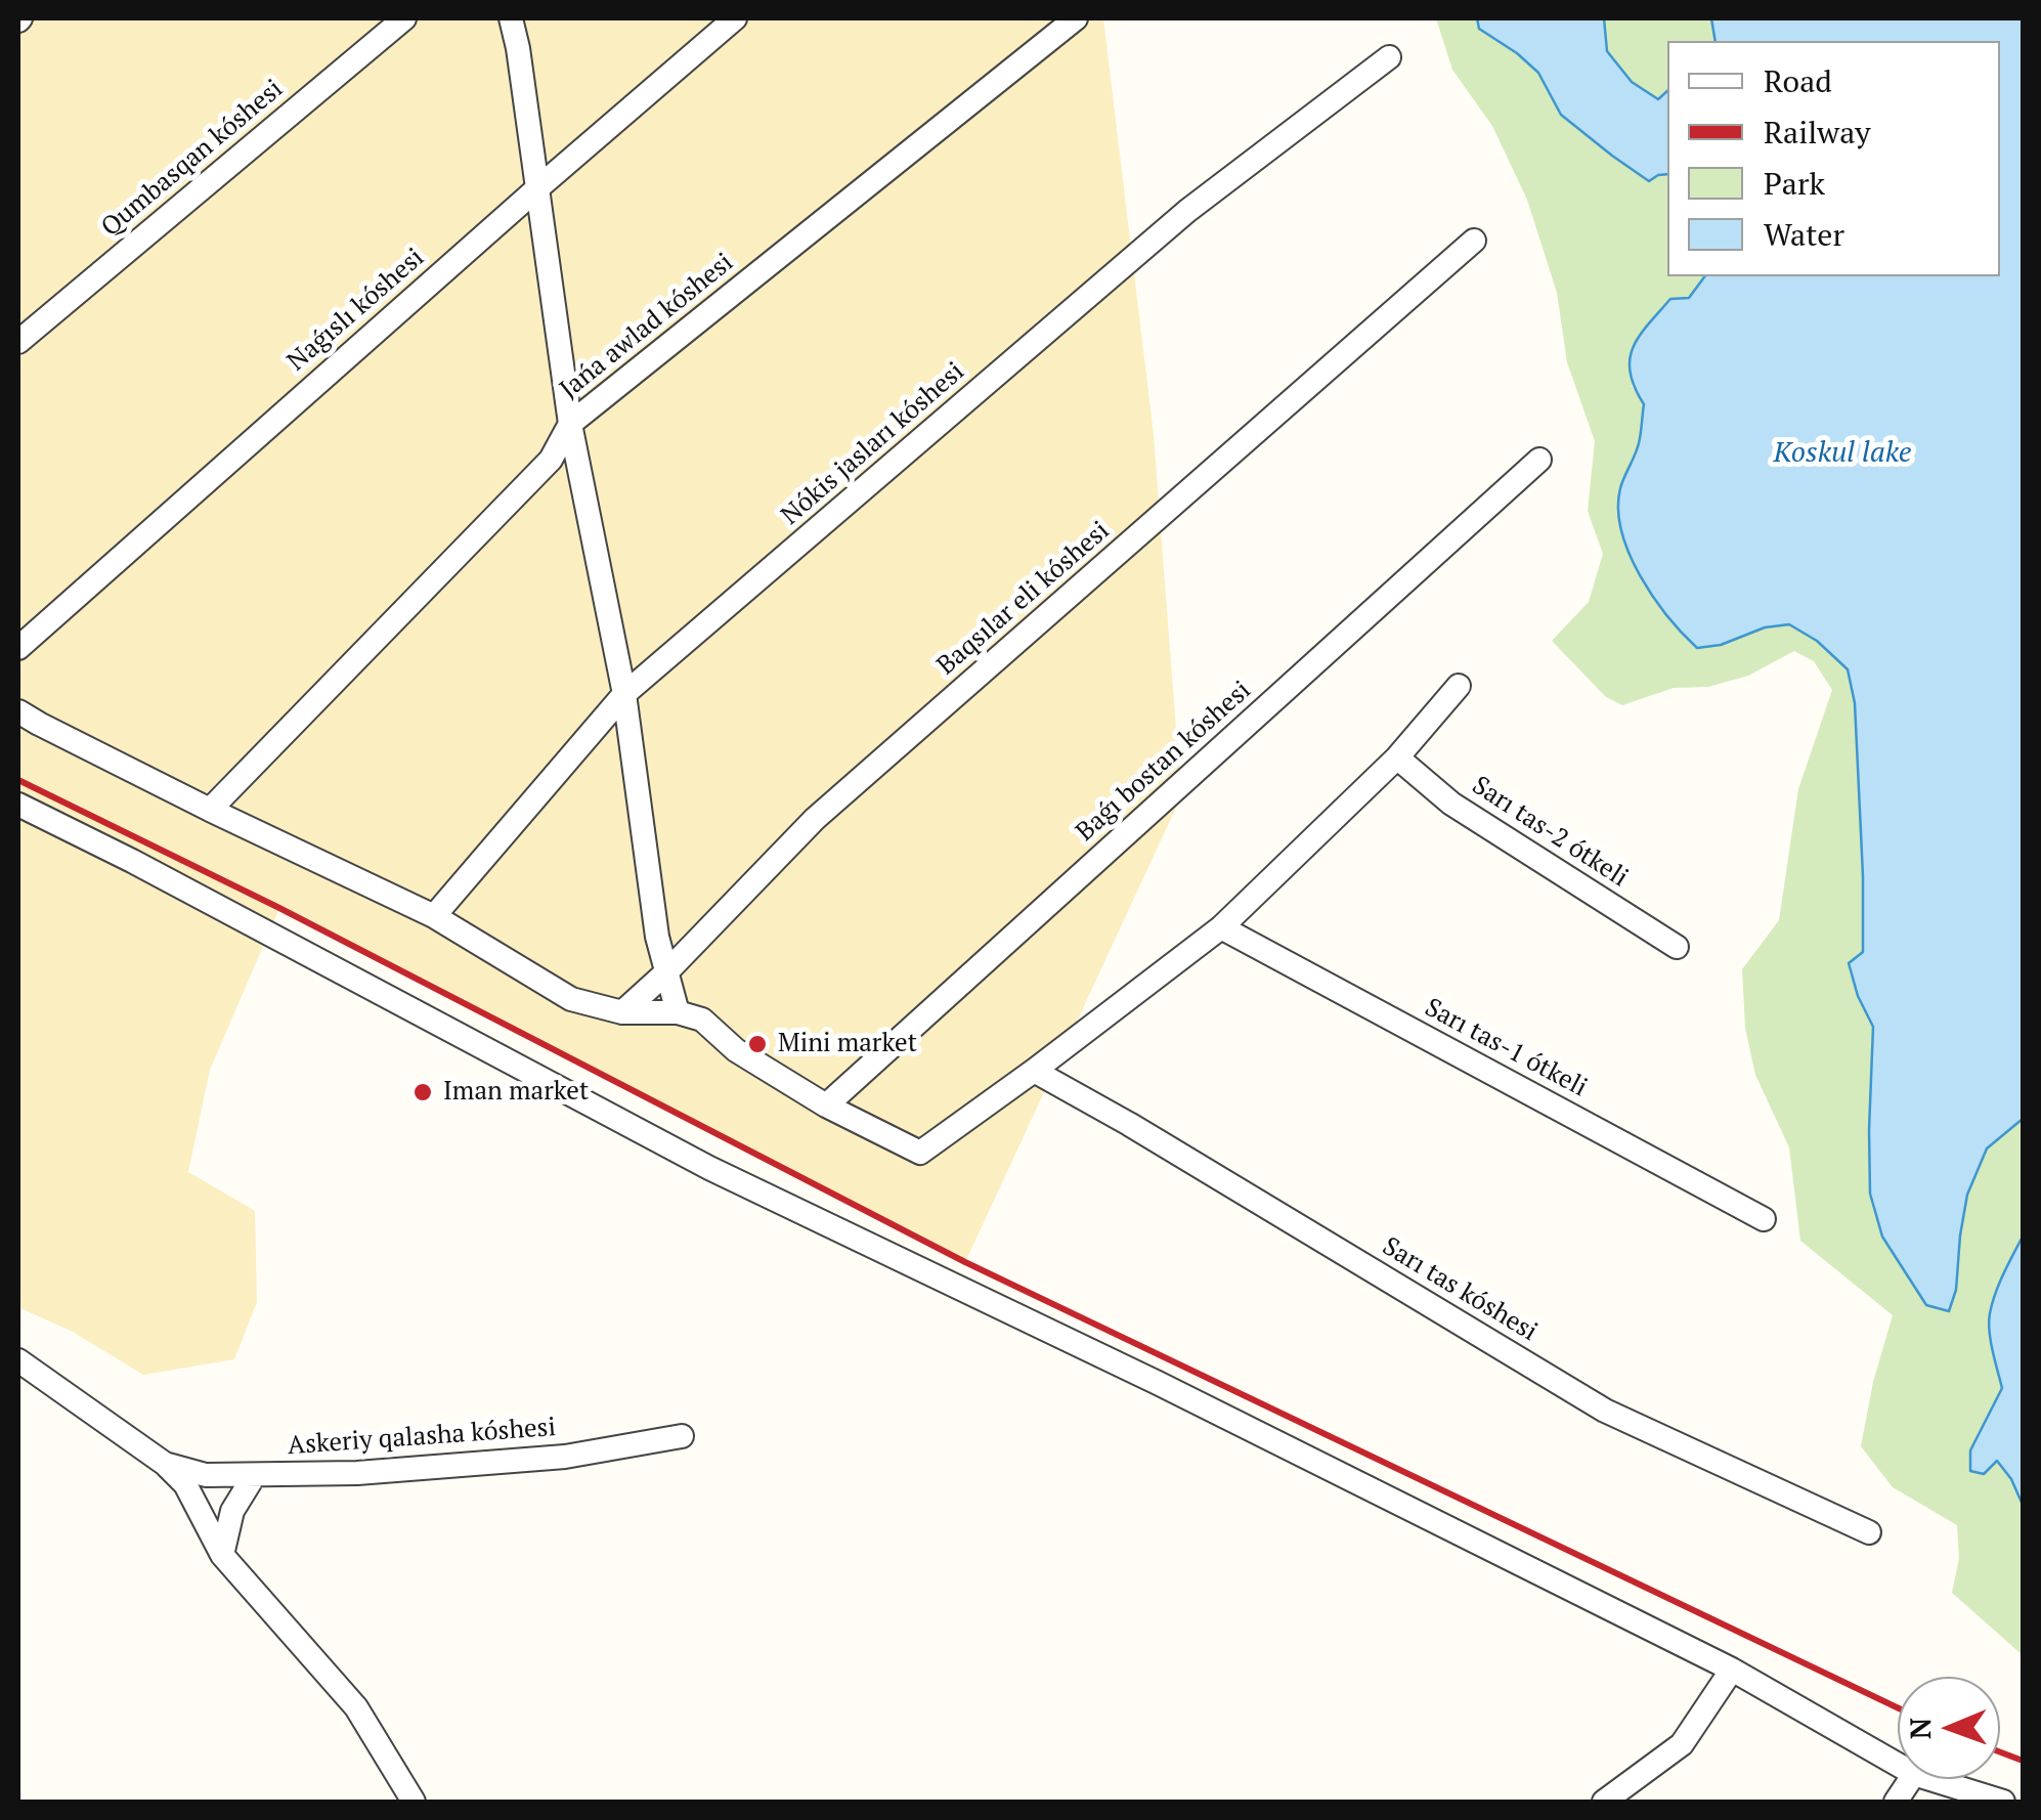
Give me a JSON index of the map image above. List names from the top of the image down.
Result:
{
  "streets": {
    "street": [
      "Qumbasqan kóshesi",
      "Naǵıslı kóshesi",
      "Jańa awlad kóshesi",
      "Nókis jasları kóshesi",
      "Baqsılar eli kóshesi",
      "Baǵı bostan kóshesi",
      "Sarı tas-2 ótkeli",
      "Sarı tas-1 ótkeli",
      "Sarı tas kóshesi",
      "Askeriy qalasha kóshesi"
    ]
  },
  "water": ["Koskul lake"],
  "places": ["Mini market", "Iman market"],
  "legend": [
    "Road",
    "Railway",
    "Park",
    "Water"
  ],
  "north": "left"
}
